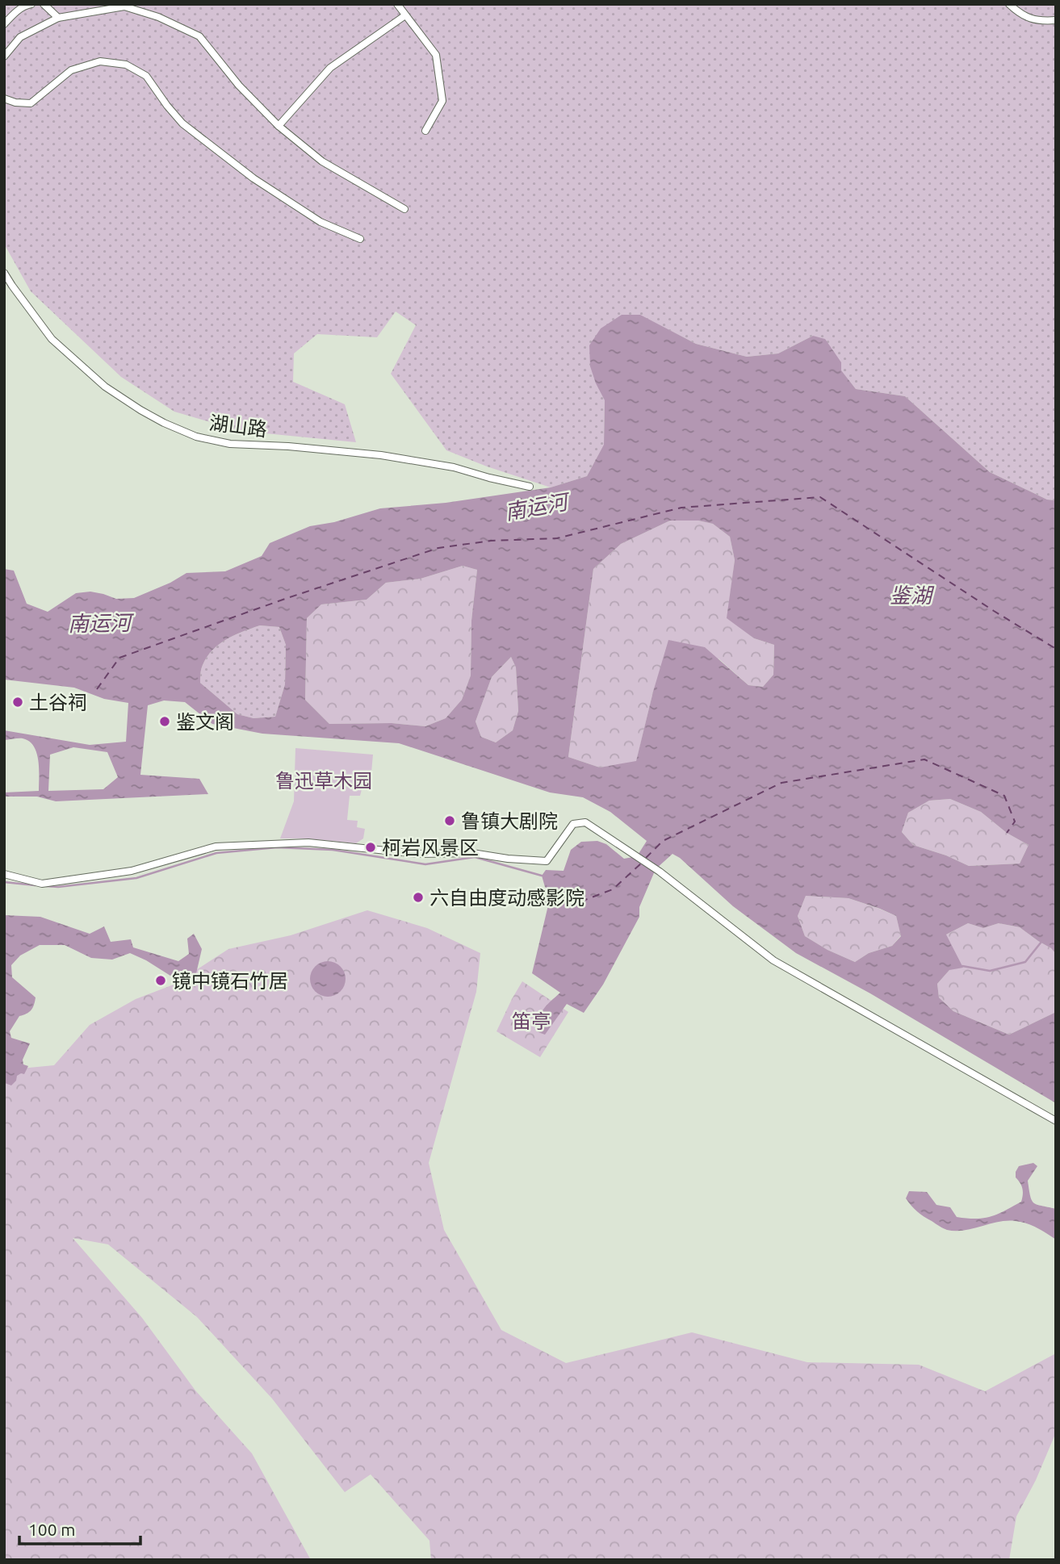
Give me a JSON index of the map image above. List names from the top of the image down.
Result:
{
  "streets": {
    "street": ["湖山路"]
  },
  "water": ["南运河", "鉴湖"],
  "parks": ["鲁迅草木园", "笛亭"],
  "places": [
    "土谷祠",
    "鉴文阁",
    "鲁镇大剧院",
    "柯岩风景区",
    "六自由度动感影院",
    "镜中镜石竹居"
  ],
  "scale_bar": "100 m"
}
